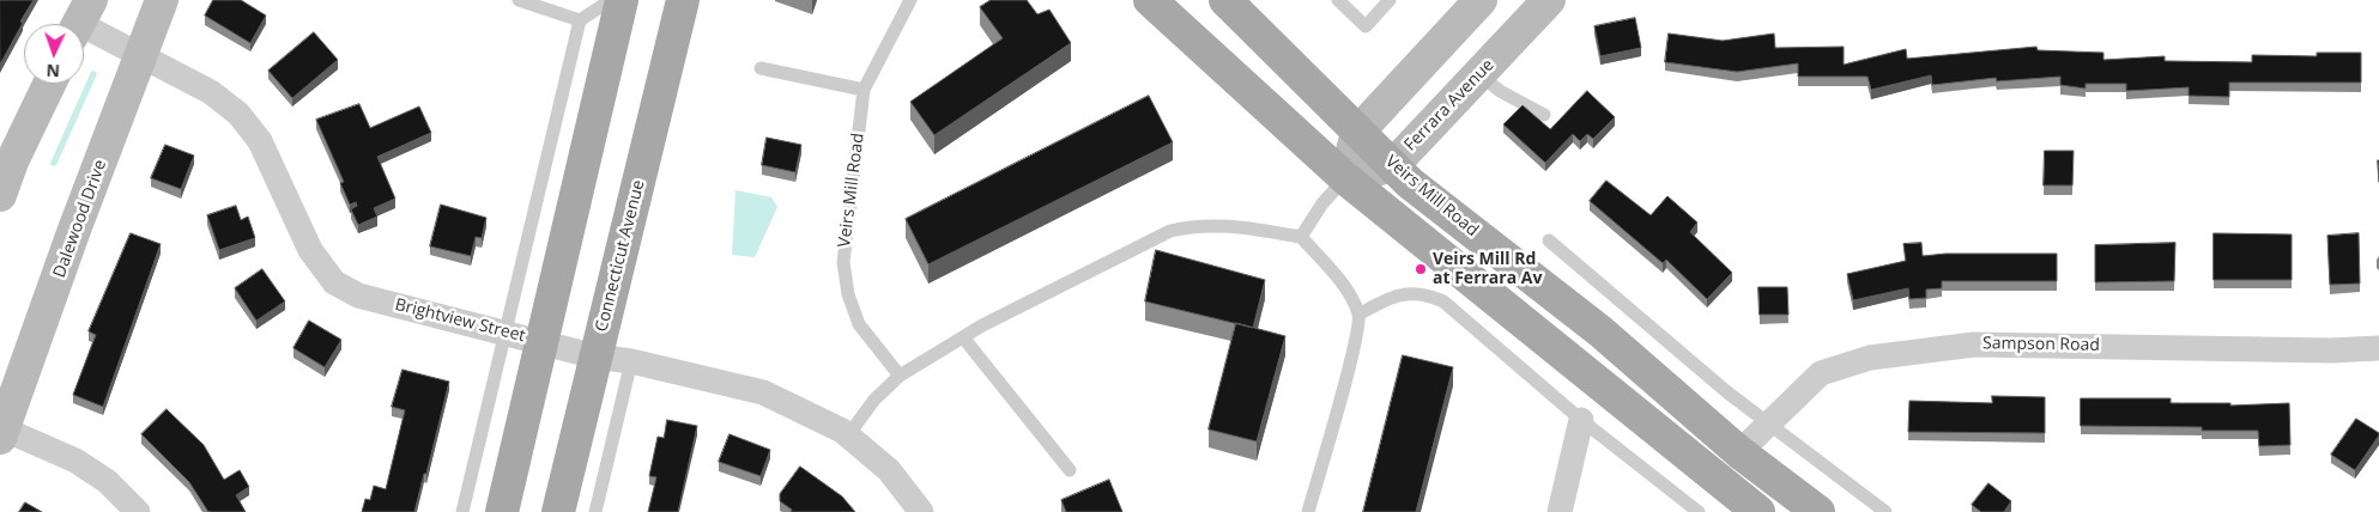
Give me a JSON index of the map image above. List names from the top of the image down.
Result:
{
  "streets": {
    "main road": ["Veirs Mill Road", "Connecticut Avenue"],
    "street": [
      "Ferrara Avenue",
      "Dalewood Drive",
      "Brightview Street",
      "Sampson Road"
    ]
  },
  "crossings": [
    ["Ferrara Avenue", "Veirs Mill Road"],
    ["Veirs Mill Road", "Sampson Road"],
    ["Dalewood Drive", "Brightview Street"],
    ["Connecticut Avenue", "Brightview Street"]
  ],
  "places": ["Veirs Mill Rd at Ferrara Av"],
  "north": "bottom"
}
